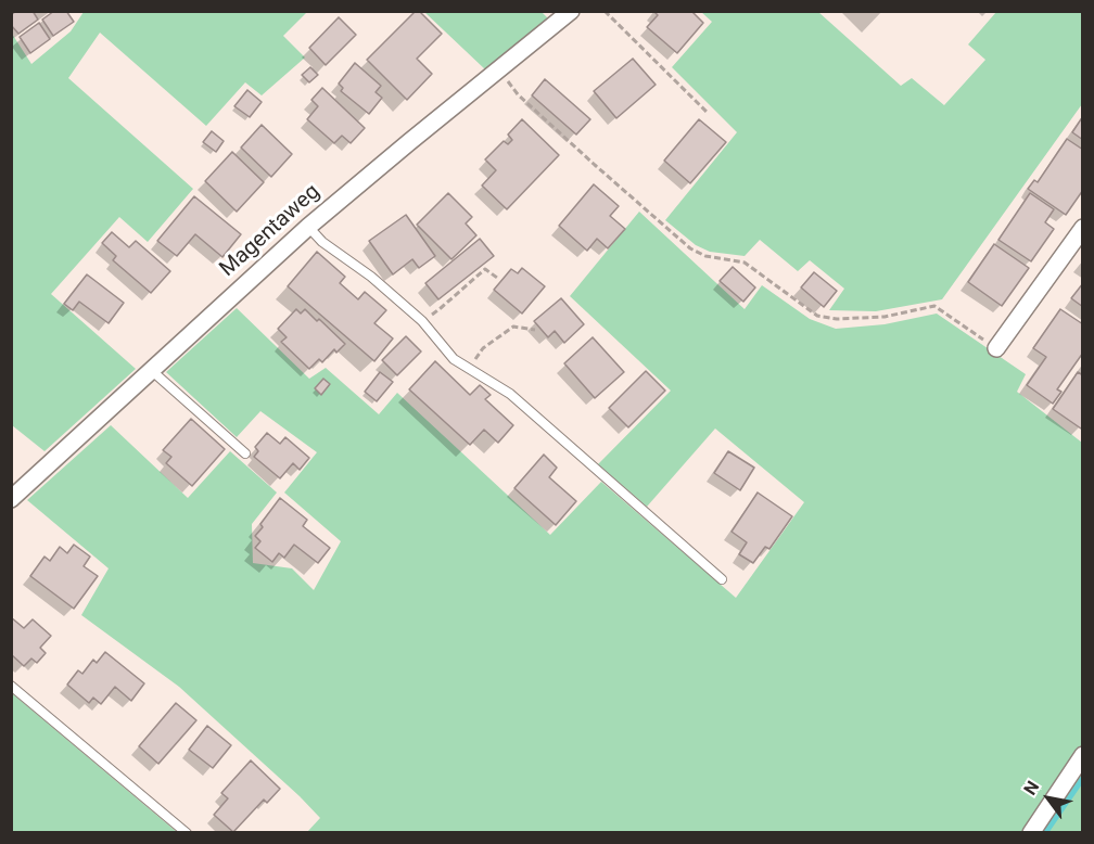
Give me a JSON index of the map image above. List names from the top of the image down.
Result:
{
  "streets": {
    "street": ["Magentaweg"]
  },
  "north": "top left"
}
